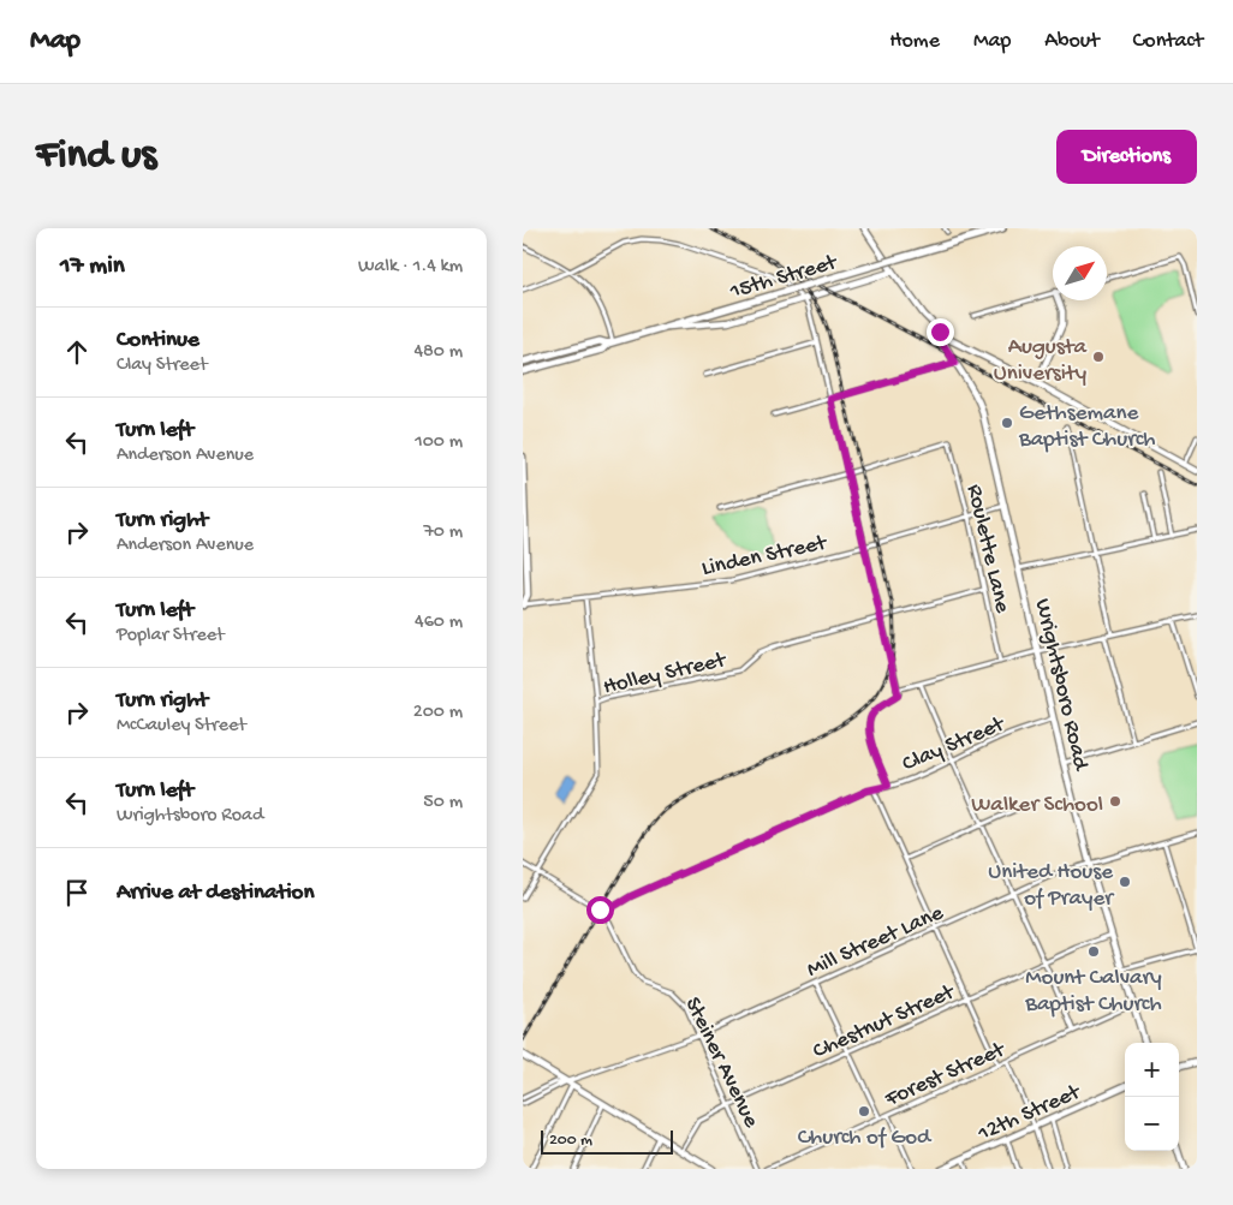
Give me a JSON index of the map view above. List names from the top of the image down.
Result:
{
  "streets": {
    "main road": ["15th Street"],
    "street": [
      "Roulette Lane",
      "Linden Street",
      "Holley Street",
      "Wrightsboro Road",
      "Clay Street",
      "Mill Street Lane",
      "Chestnut Street",
      "Steiner Avenue",
      "Forest Street",
      "12th Street"
    ]
  },
  "crossings": [
    ["Roulette Lane", "Linden Street"],
    ["Roulette Lane", "Holley Street"],
    ["Linden Street", "Wrightsboro Road"],
    ["Wrightsboro Road", "Clay Street"],
    ["Wrightsboro Road", "Mill Street Lane"],
    ["Wrightsboro Road", "Chestnut Street"],
    ["Wrightsboro Road", "Forest Street"],
    ["Clay Street", "Steiner Avenue"],
    ["Mill Street Lane", "Steiner Avenue"],
    ["Chestnut Street", "Steiner Avenue"]
  ],
  "places": [
    "Augusta University",
    "Gethsemane Baptist Church",
    "Walker School",
    "United House of Prayer",
    "Mount Calvary Baptist Church",
    "Church of God"
  ],
  "scale_bar": "200 m",
  "north": "top right",
  "page": {
    "header": "Map",
    "nav": [
      "Home",
      "Map",
      "About",
      "Contact"
    ],
    "buttons": "Directions",
    "title": "Find us",
    "heading": ["17 min", "Walk · 1.4 km"],
    "list": [
      ["Continue", "Clay Street", "480 m"],
      ["Turn left", "Anderson Avenue", "100 m"],
      ["Turn right", "Anderson Avenue", "70 m"],
      ["Turn left", "Poplar Street", "460 m"],
      ["Turn right", "McCauley Street", "200 m"],
      ["Turn left", "Wrightsboro Road", "50 m"],
      "Arrive at destination"
    ],
    "map_buttons": ["+", "−"],
    "scale": "200 m"
  }
}
